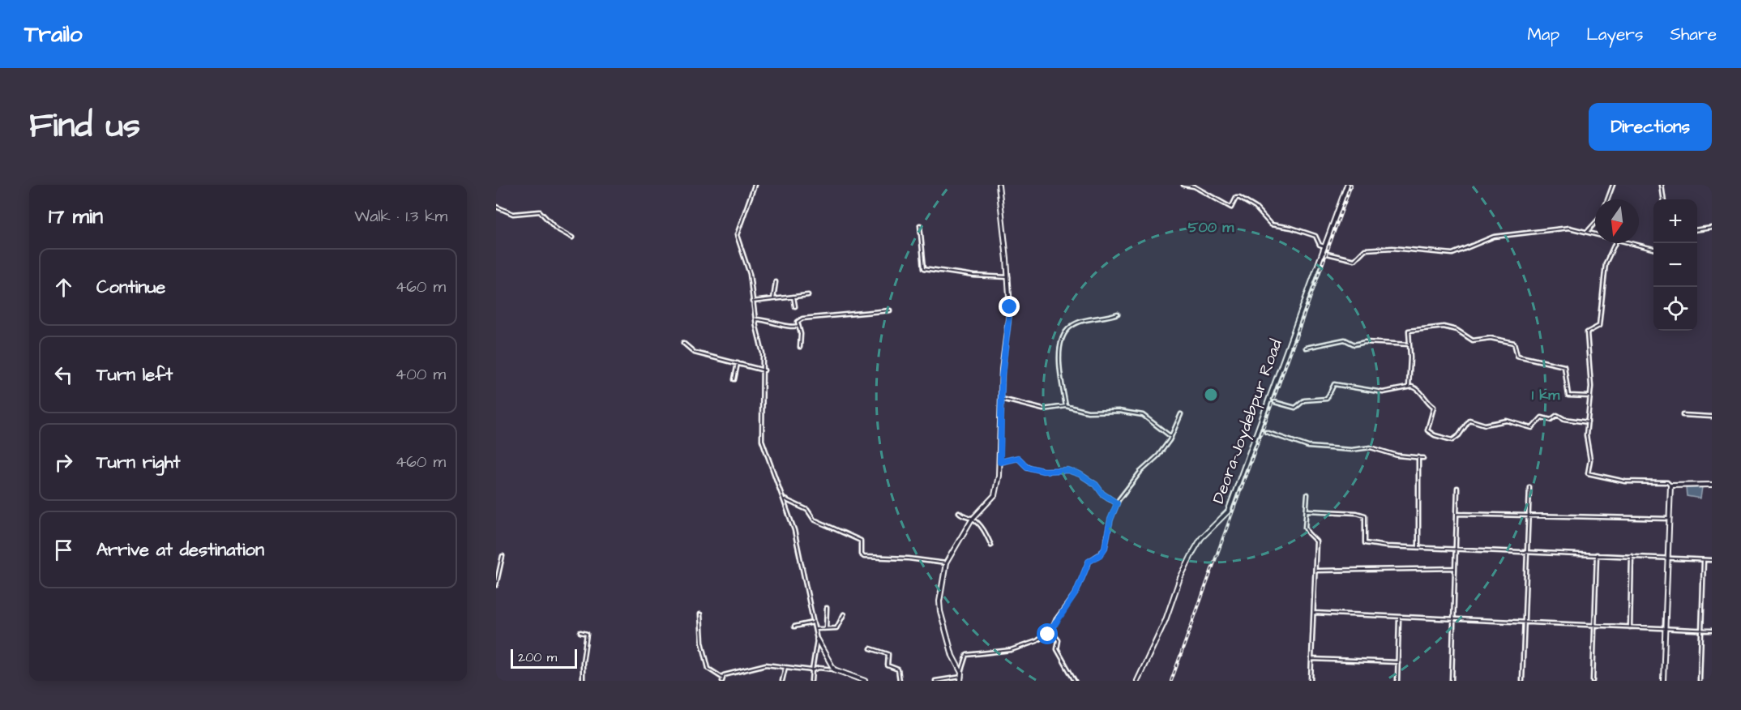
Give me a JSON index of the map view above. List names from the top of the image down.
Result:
{
  "streets": {
    "street": ["Deora-Joydebpur Road"]
  },
  "scale_bar": "200 m",
  "north": "bottom",
  "page": {
    "header": "Trailo",
    "nav": ["Map", "Layers", "Share"],
    "title": "Find us",
    "buttons": "Directions",
    "heading": ["17 min", "Walk · 1.3 km"],
    "map_buttons": ["+", "−"],
    "list": [
      ["Continue", "460 m"],
      ["Turn left", "400 m"],
      ["Turn right", "460 m"],
      "Arrive at destination"
    ],
    "scale": "200 m"
  },
  "rings": ["500 m", "1 km"]
}
